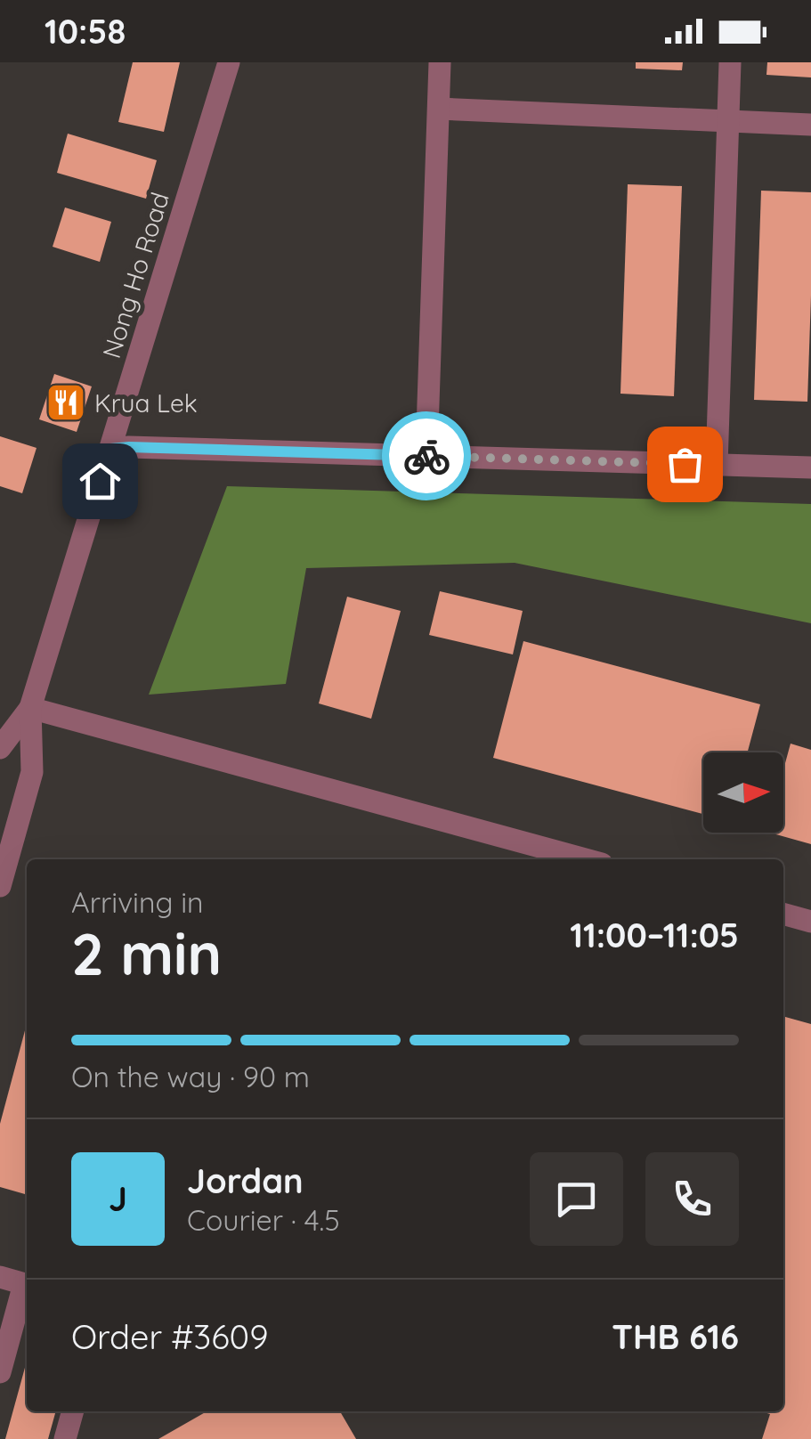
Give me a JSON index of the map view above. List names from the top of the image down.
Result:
{
  "streets": {
    "street": ["Nong Ho Road"]
  },
  "places": {
    "restaurant": ["Krua Lek"]
  },
  "north": "right",
  "page": {
    "status": "10:58",
    "heading": ["2 min", "Arriving in", "11:00–11:05"],
    "panel": [
      "Jordan",
      "Courier · 4.5",
      "Order #3609",
      "THB 616"
    ],
    "bar": "On the way · 90 m",
    "round": "J"
  }
}
